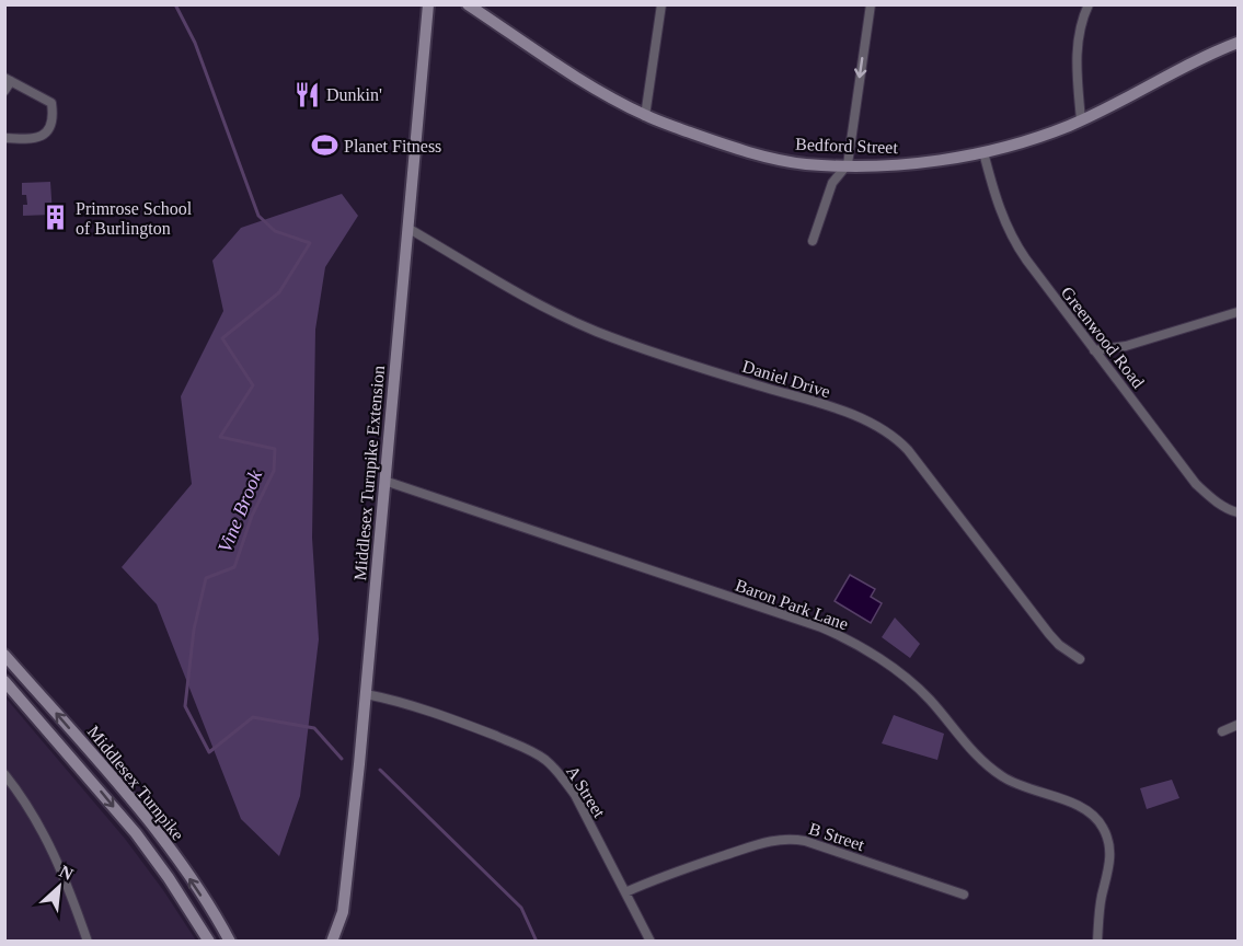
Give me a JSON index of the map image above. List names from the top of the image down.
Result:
{
  "streets": {
    "main road": ["Bedford Street", "Middlesex Turnpike Extension", "Middlesex Turnpike"],
    "street": [
      "Greenwood Road",
      "Daniel Drive",
      "Baron Park Lane",
      "A Street",
      "B Street"
    ]
  },
  "crossings": [
    ["Bedford Street", "Greenwood Road"],
    ["Daniel Drive", "Middlesex Turnpike Extension"],
    ["Middlesex Turnpike Extension", "Baron Park Lane"],
    ["Middlesex Turnpike Extension", "A Street"],
    ["A Street", "B Street"]
  ],
  "water": ["Vine Brook"],
  "places": {
    "restaurant": ["Dunkin'"],
    "sports": ["Planet Fitness"],
    "building": ["Primrose School of Burlington"]
  },
  "north": "top right"
}
